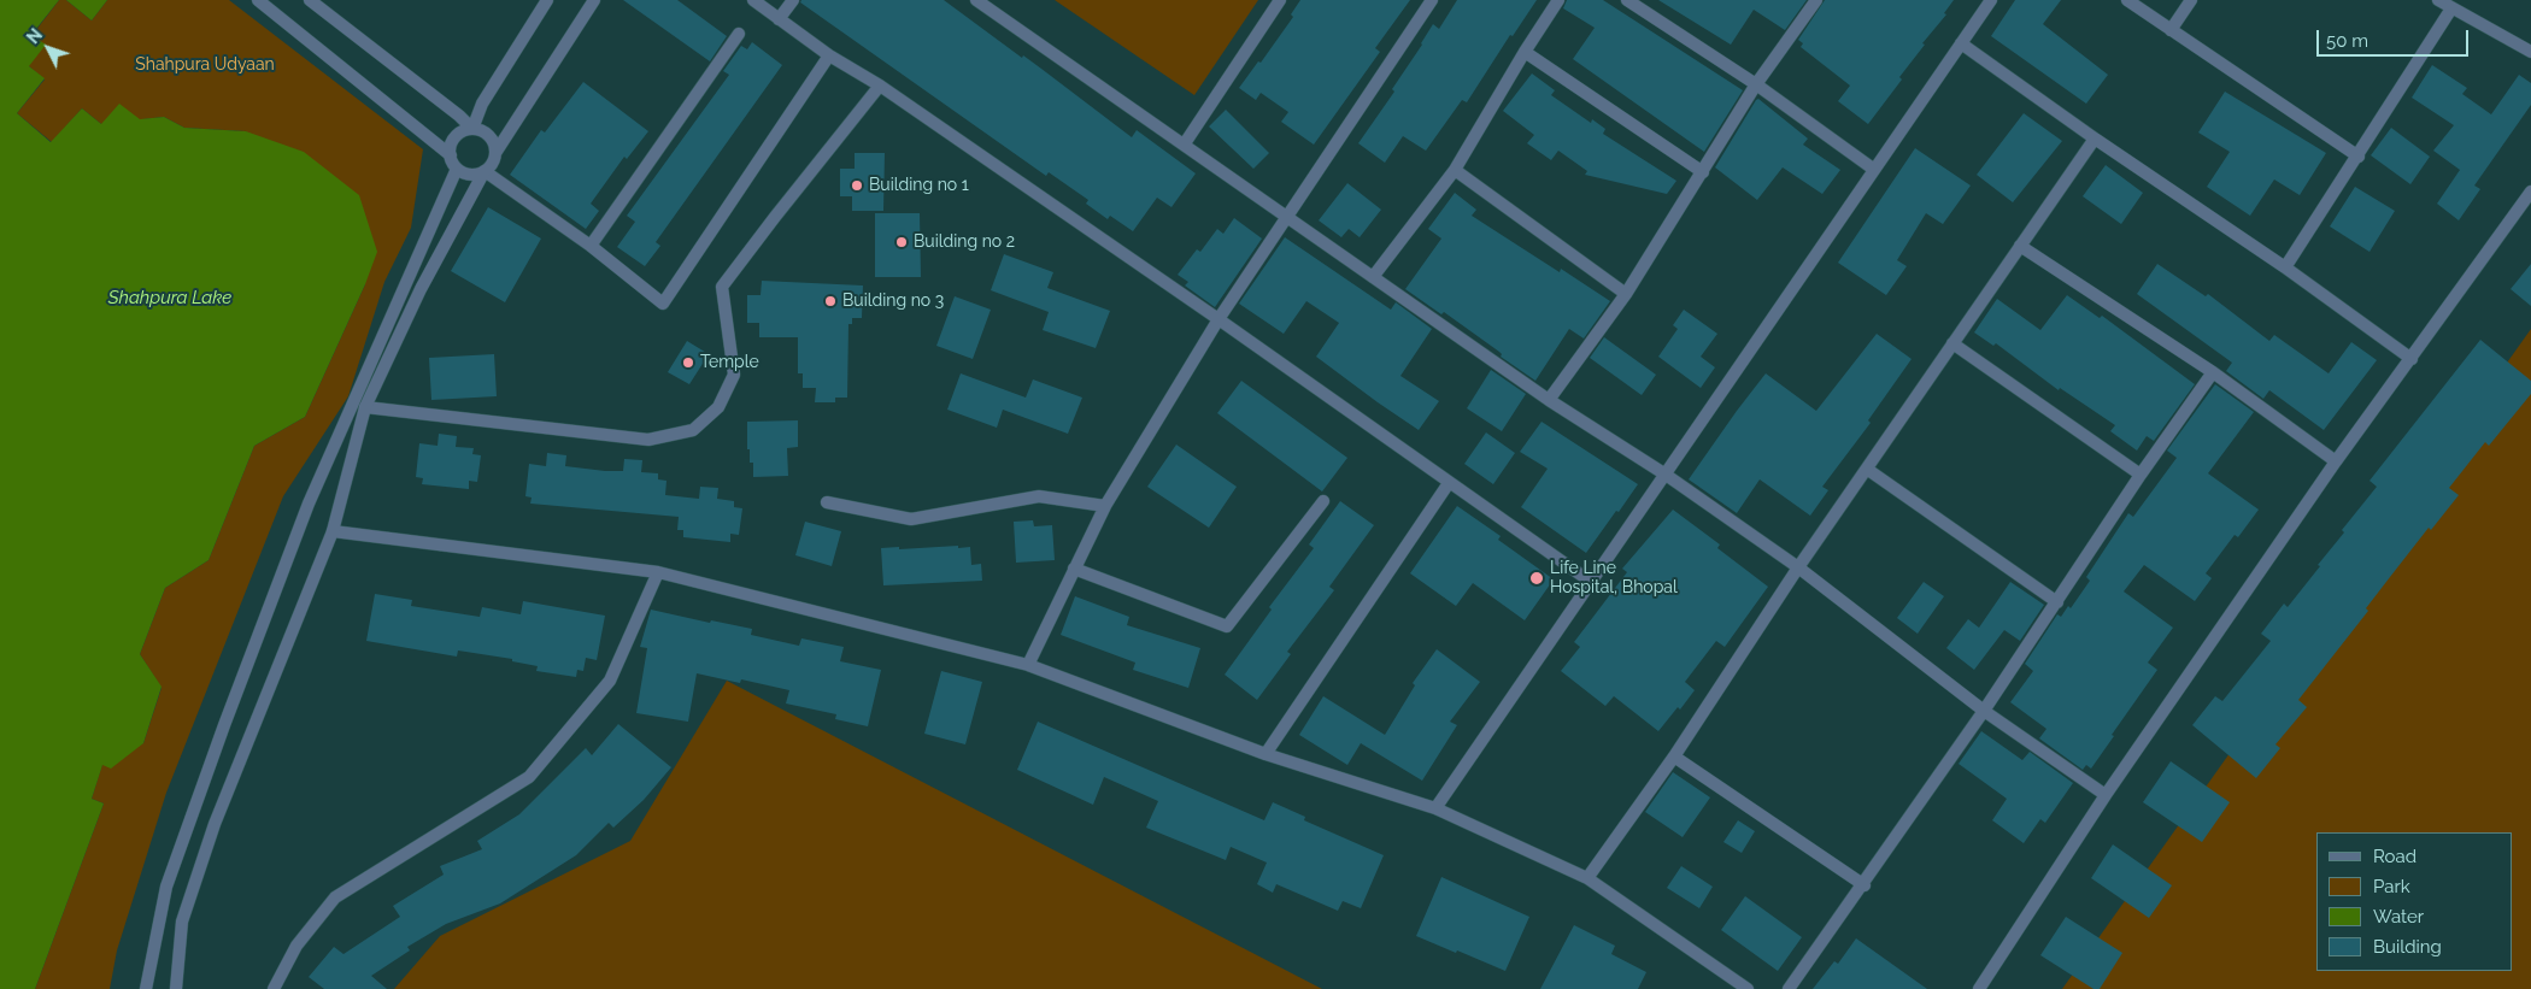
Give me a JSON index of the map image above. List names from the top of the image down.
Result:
{
  "water": ["Shahpura Lake"],
  "parks": ["Shahpura Udyaan"],
  "places": [
    "Building no 1",
    "Building no 2",
    "Building no 3",
    "Temple",
    "Life Line Hospital, Bhopal"
  ],
  "legend": [
    "Road",
    "Park",
    "Water",
    "Building"
  ],
  "scale_bar": "50 m",
  "north": "top left"
}
